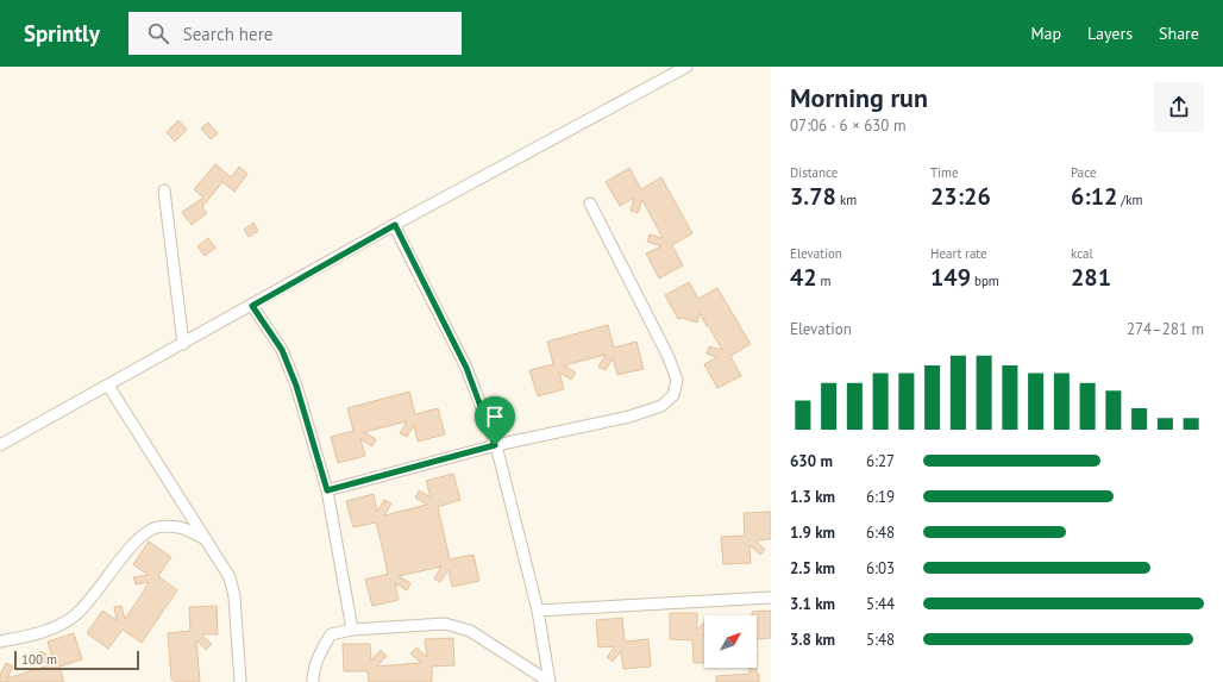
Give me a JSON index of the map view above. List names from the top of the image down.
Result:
{
  "scale_bar": "100 m",
  "north": "top right",
  "page": {
    "header": "Sprintly",
    "search": "Search here",
    "nav": ["Map", "Layers", "Share"],
    "heading": ["Morning run", "07:06 · 6 × 630 m"],
    "stats": [
      ["Distance", "3.78 km"],
      ["Time", "23:26"],
      ["Pace", "6:12 /km"],
      ["Elevation", "42 m"],
      ["Heart rate", "149 bpm"],
      ["kcal", "281"]
    ],
    "chart": ["Elevation", "274–281 m"],
    "list": [
      {
        "name": "630 m",
        "note": "6:27"
      },
      {
        "name": "1.3 km",
        "note": "6:19"
      },
      {
        "name": "1.9 km",
        "note": "6:48"
      },
      {
        "name": "2.5 km",
        "note": "6:03"
      },
      {
        "name": "3.1 km",
        "note": "5:44"
      },
      {
        "name": "3.8 km",
        "note": "5:48"
      }
    ],
    "scale": "100 m"
  }
}
